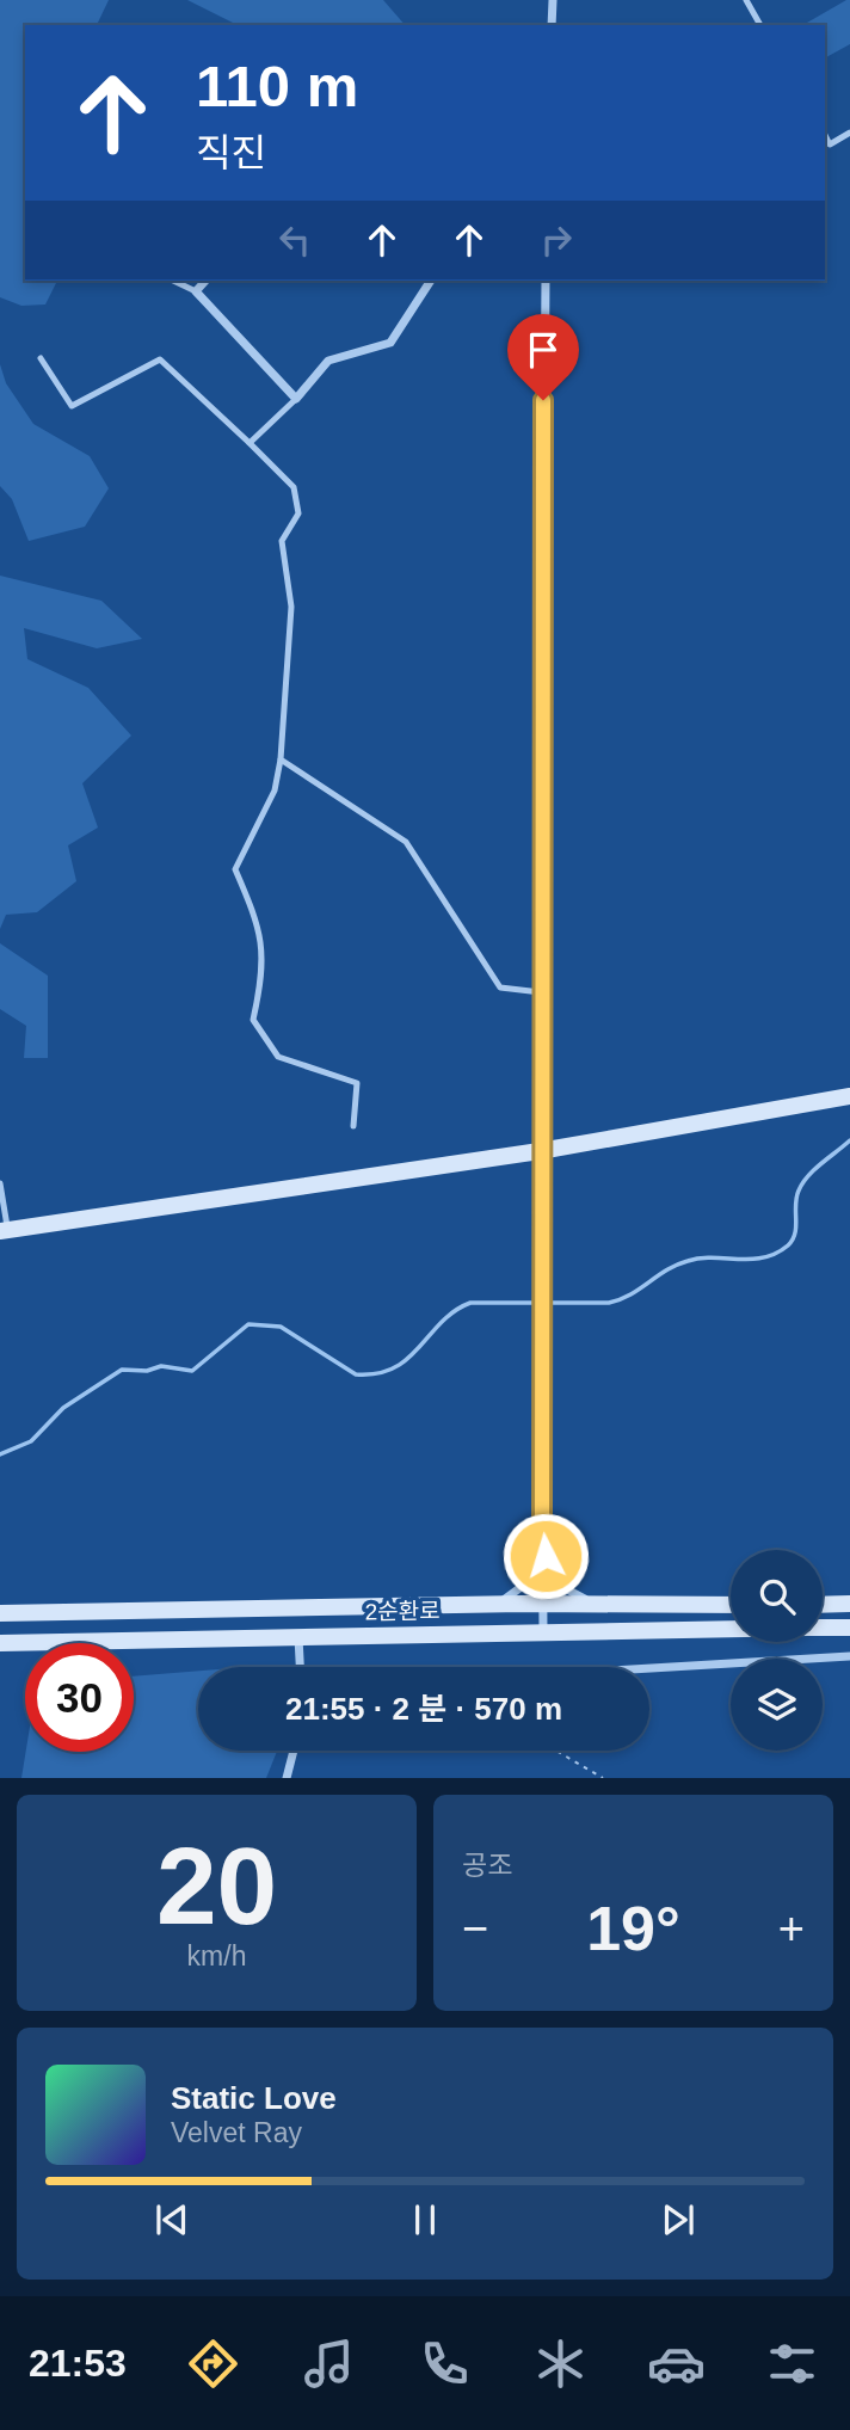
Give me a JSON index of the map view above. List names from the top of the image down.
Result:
{
  "streets": {
    "street": ["2순환로"]
  },
  "page": {
    "turn": ["110 m", "직진"],
    "limit": "30",
    "trip": "21:55 · 2 분 · 570 m",
    "tile": [
      ["20", "km/h"],
      "공조"
    ],
    "heat": ["−", "19°", "+"],
    "song": ["Static Love", "Velvet Ray"],
    "tabs": "21:53"
  }
}
